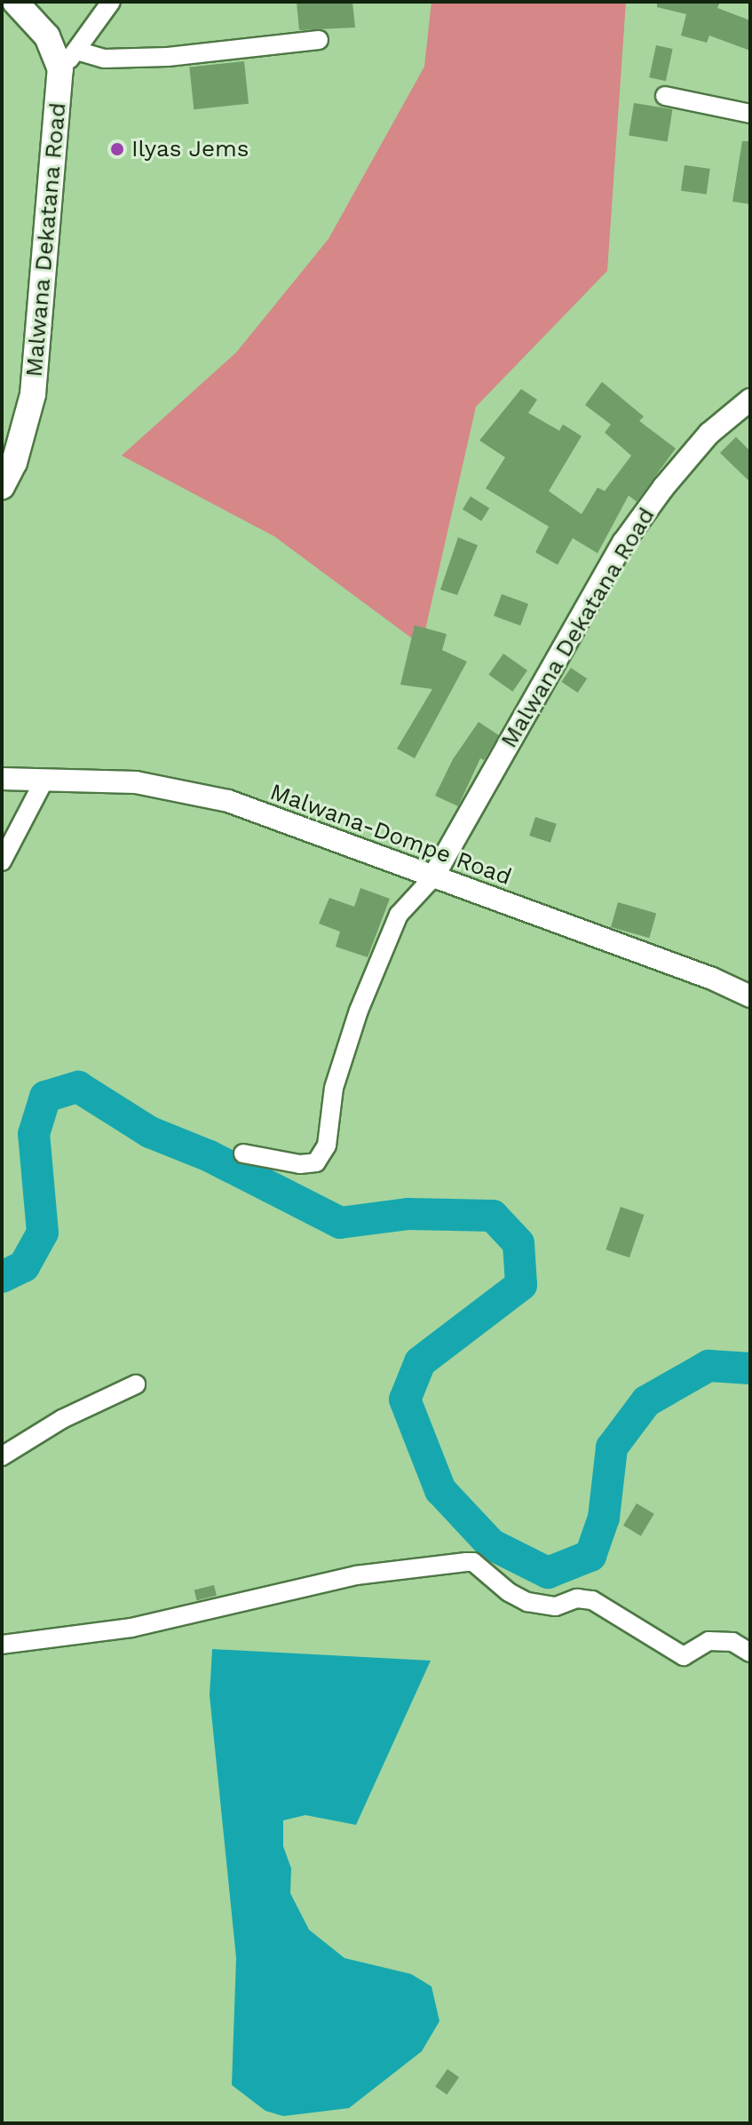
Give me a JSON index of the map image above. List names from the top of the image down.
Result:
{
  "streets": {
    "main road": ["Malwana Dekatana Road"],
    "street": ["Malwana-Dompe Road"]
  },
  "crossings": [
    ["Malwana Dekatana Road", "Malwana-Dompe Road"]
  ],
  "places": ["Ilyas Jems"]
}
